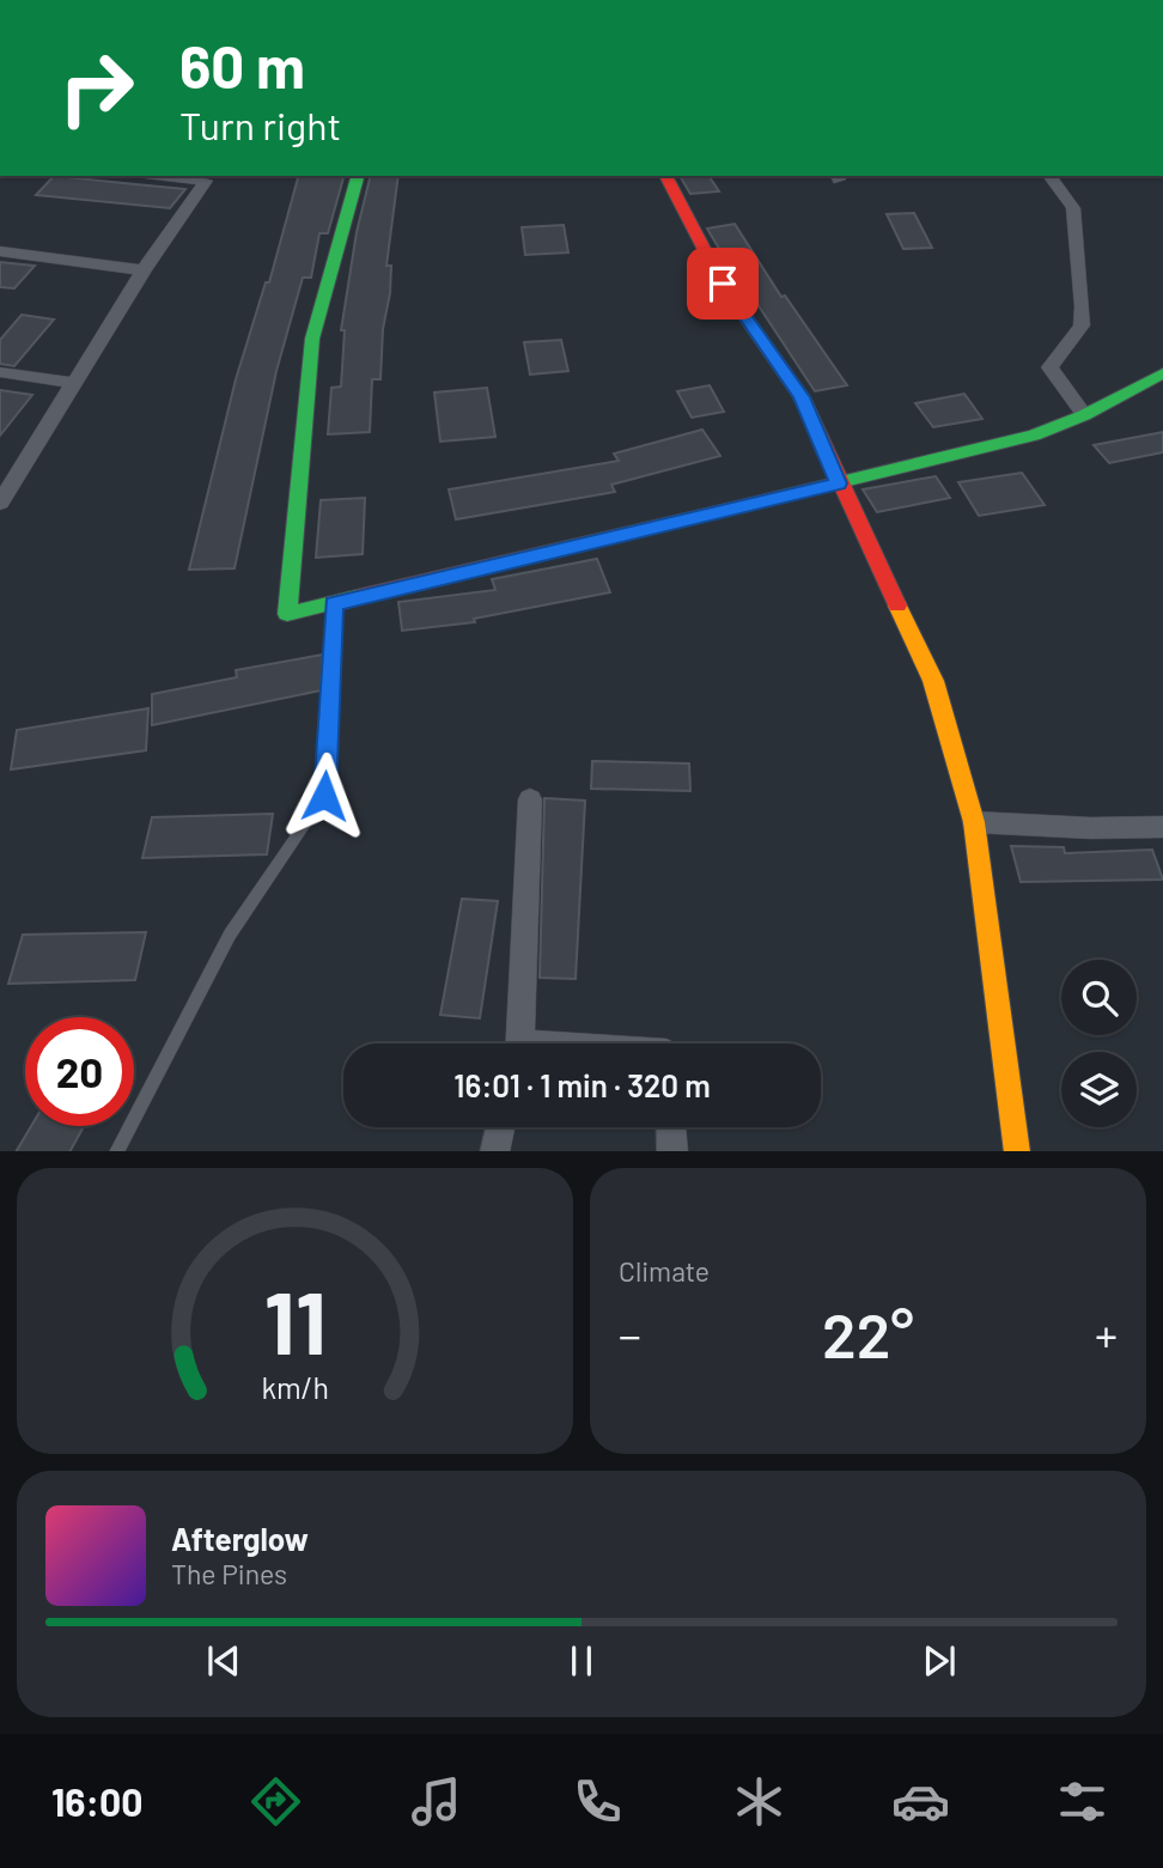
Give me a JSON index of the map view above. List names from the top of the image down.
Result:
{
  "page": {
    "turn": ["60 m", "Turn right"],
    "limit": "20",
    "trip": "16:01 · 1 min · 320 m",
    "tile": "Climate",
    "heat": ["−", "22°", "+"],
    "song": ["Afterglow", "The Pines"],
    "tabs": "16:00",
    "gauge": ["11", "km/h"]
  }
}
